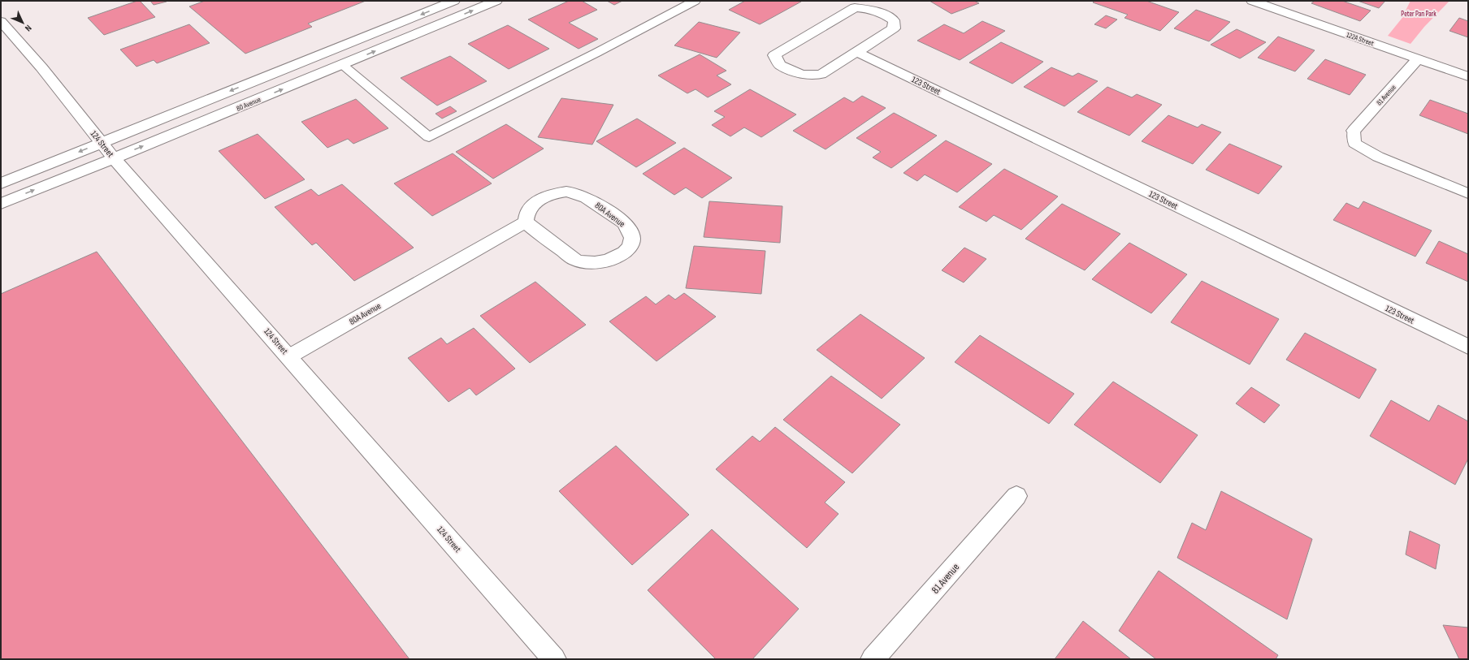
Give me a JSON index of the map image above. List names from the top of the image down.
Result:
{
  "streets": {
    "street": [
      "122A Street",
      "123 Street",
      "81 Avenue",
      "80 Avenue",
      "124 Street",
      "80A Avenue"
    ]
  },
  "crossings": [
    ["122A Street", "81 Avenue"],
    ["80 Avenue", "124 Street"],
    ["124 Street", "80A Avenue"]
  ],
  "parks": ["Peter Pan Park"],
  "north": "bottom right"
}
